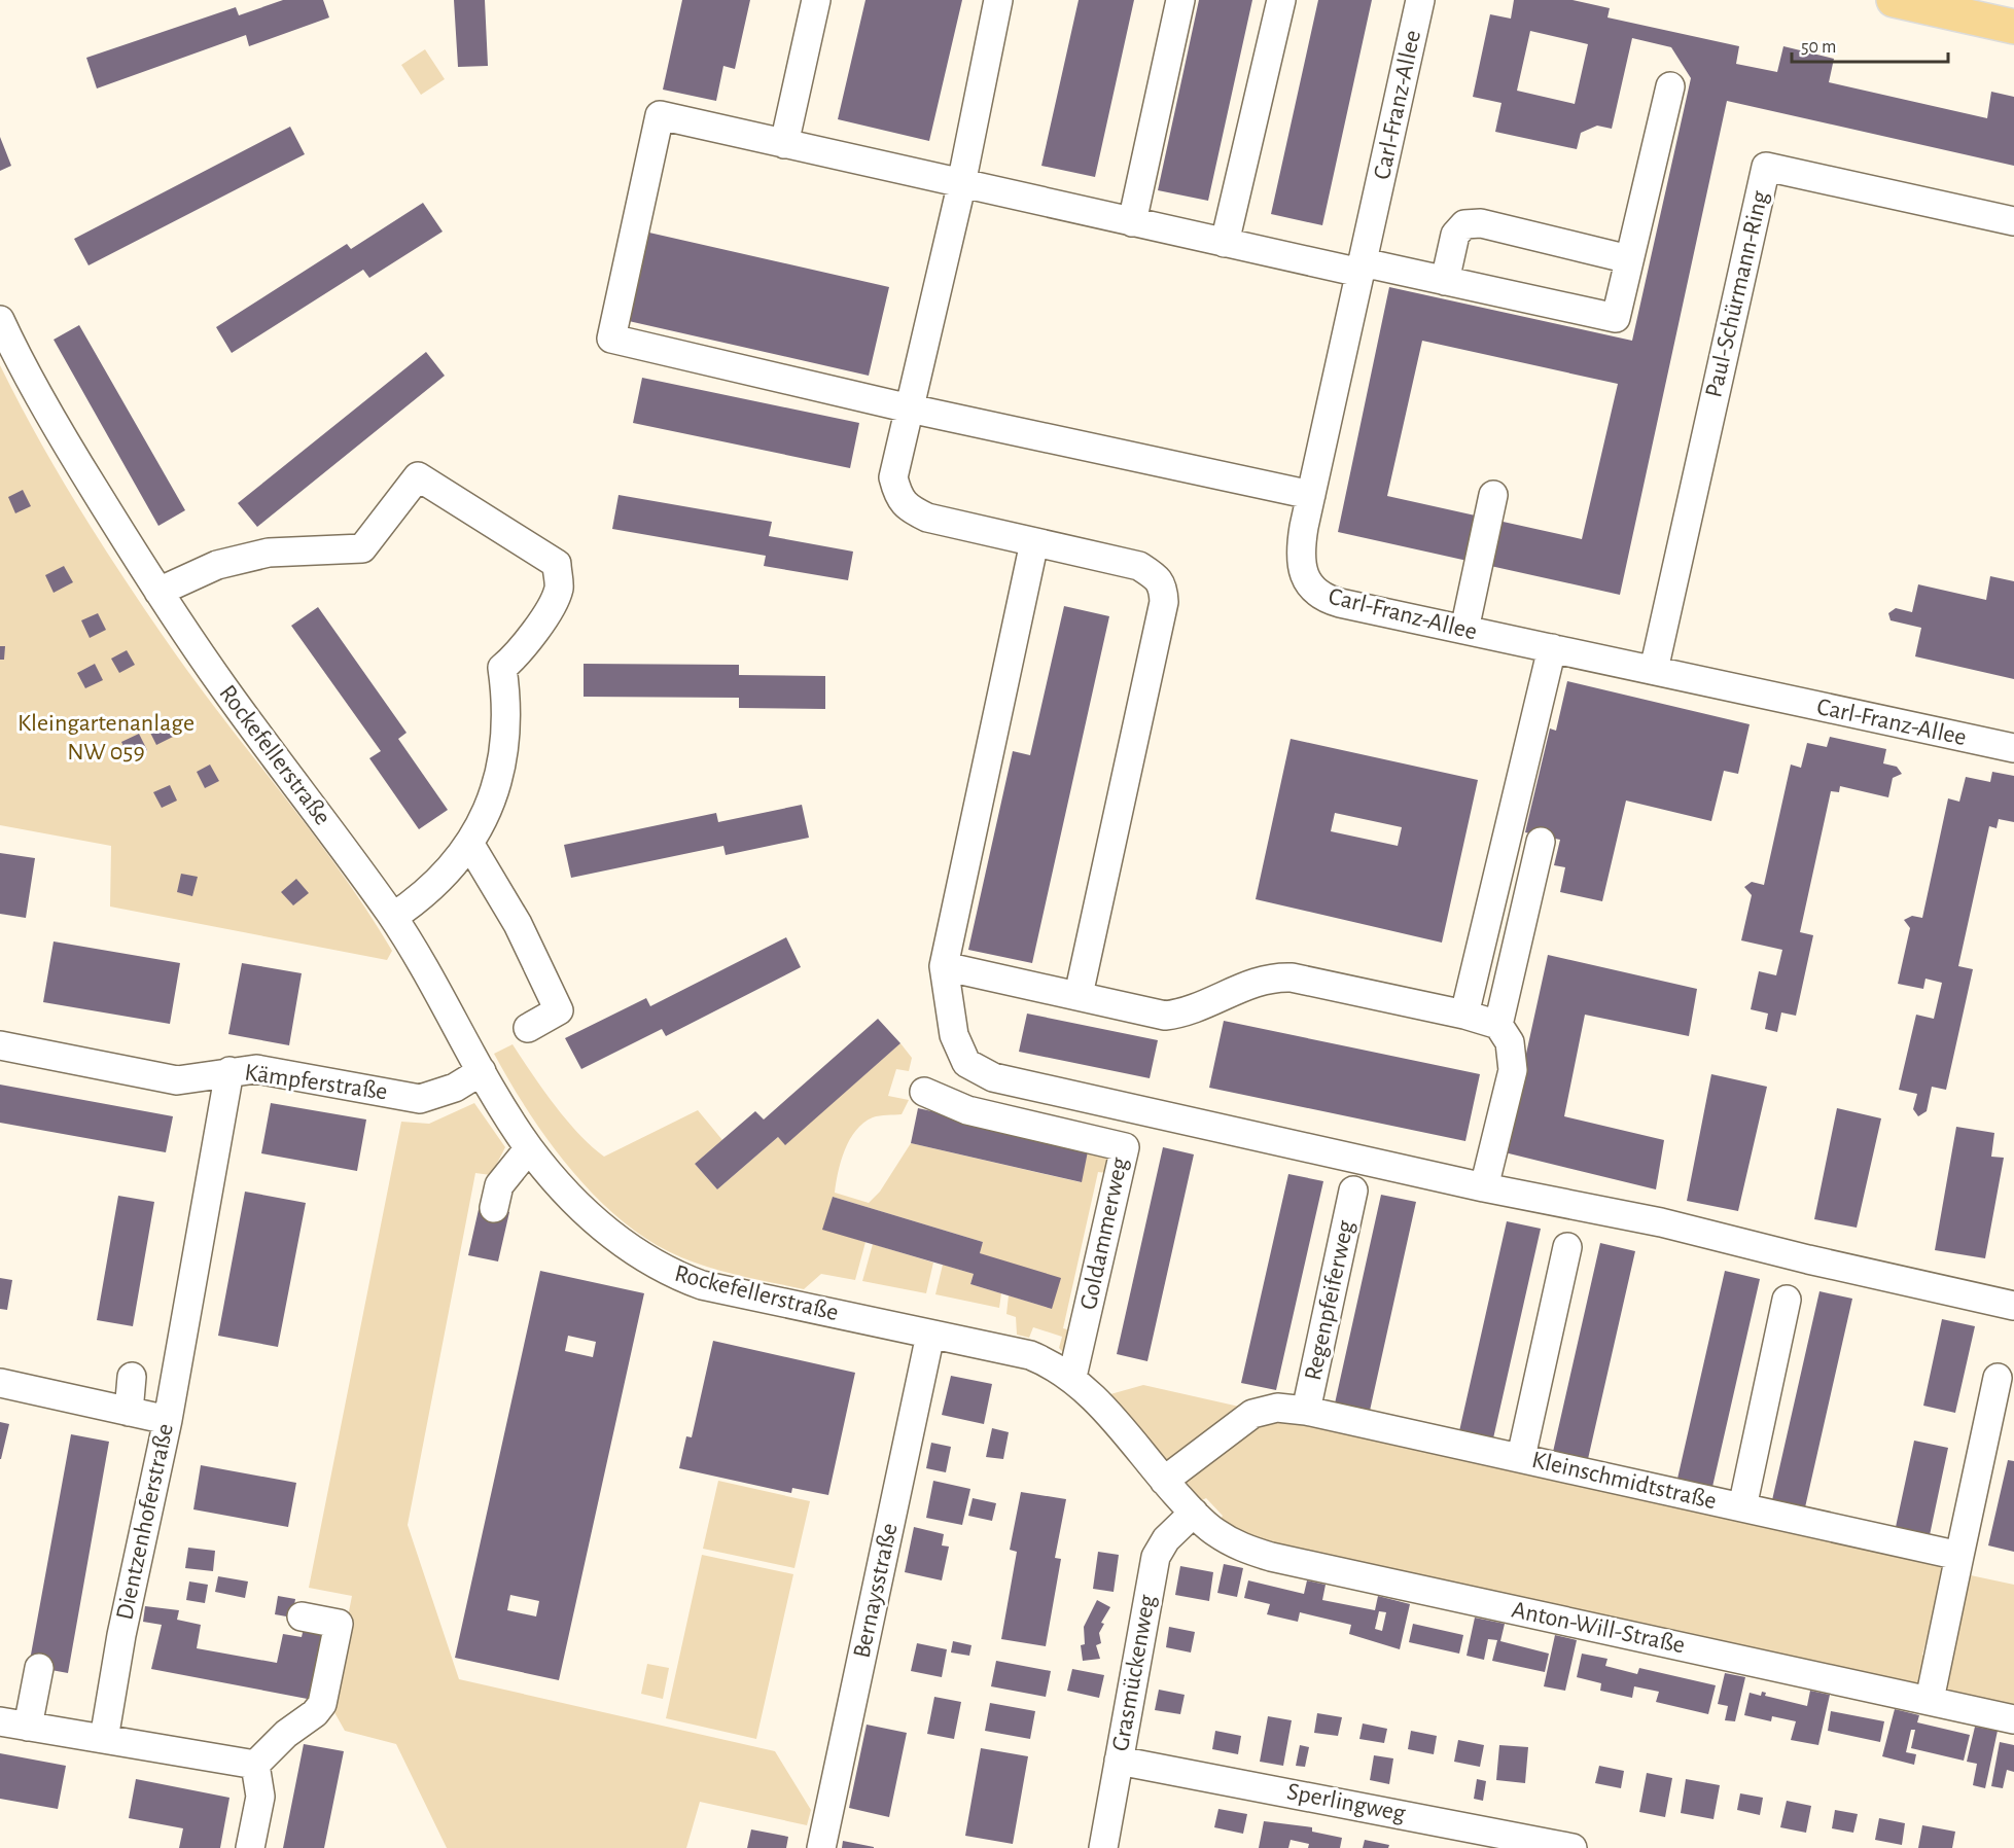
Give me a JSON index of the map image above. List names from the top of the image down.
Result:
{
  "streets": {
    "street": [
      "Carl-Franz-Allee",
      "Paul-Schürmann-Ring",
      "Rockefellerstraße",
      "Kämpferstraße",
      "Goldammerweg",
      "Regenpfeiferweg",
      "Kleinschmidtstraße",
      "Dientzenhoferstraße",
      "Bernaysstraße",
      "Anton-Will-Straße",
      "Grasmückenweg",
      "Sperlingweg"
    ]
  },
  "crossings": [
    ["Carl-Franz-Allee", "Paul-Schürmann-Ring"],
    ["Rockefellerstraße", "Kämpferstraße"],
    ["Rockefellerstraße", "Goldammerweg"],
    ["Rockefellerstraße", "Kleinschmidtstraße"],
    ["Rockefellerstraße", "Bernaysstraße"],
    ["Rockefellerstraße", "Anton-Will-Straße"],
    ["Rockefellerstraße", "Grasmückenweg"],
    ["Kämpferstraße", "Dientzenhoferstraße"],
    ["Regenpfeiferweg", "Kleinschmidtstraße"],
    ["Anton-Will-Straße", "Grasmückenweg"],
    ["Grasmückenweg", "Sperlingweg"]
  ],
  "parks": ["Kleingartenanlage NW 059"],
  "scale_bar": "50 m"
}
